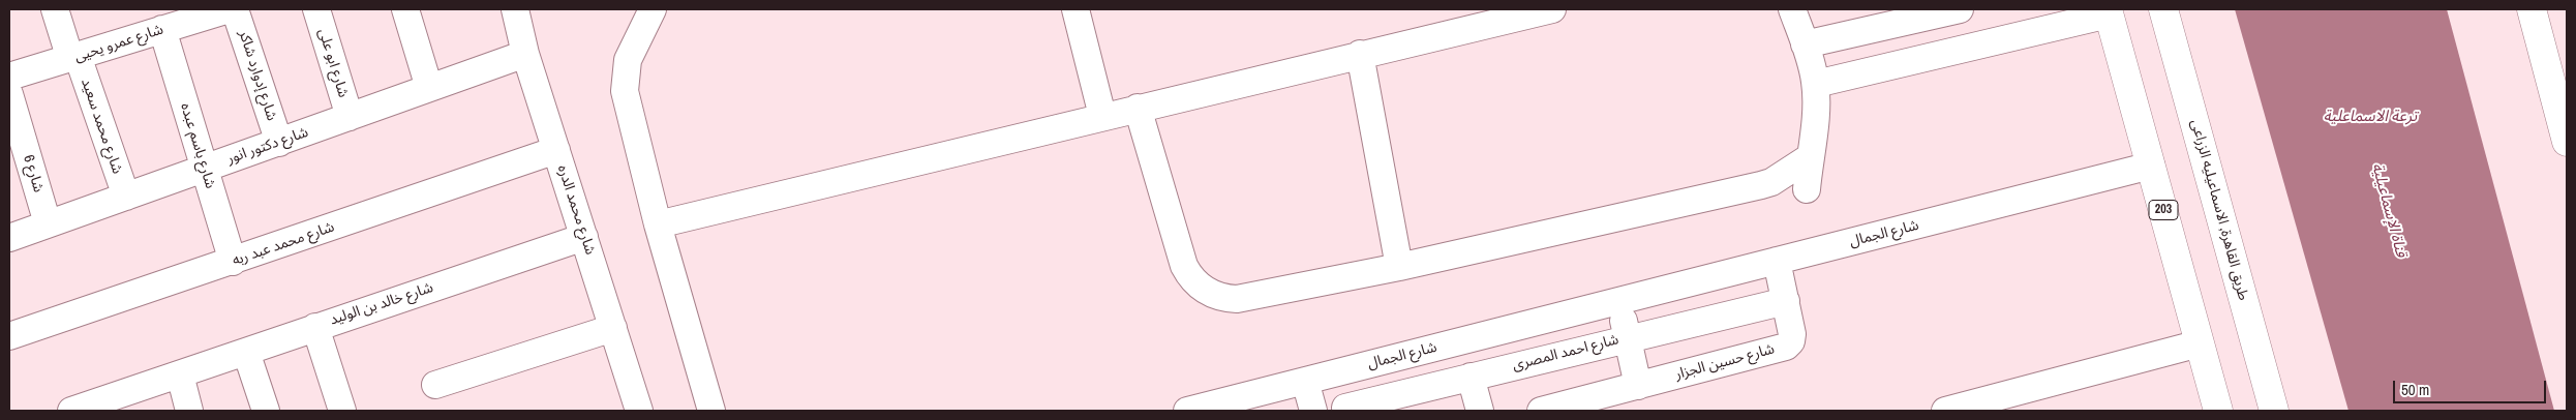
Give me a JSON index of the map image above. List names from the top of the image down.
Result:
{
  "streets": {
    "main road": ["203", "طريق القاهرة, الاسماعيليه الزراعى"],
    "street": [
      "شارع عمرو يحيى",
      "شارع ابو على",
      "شارع إدوارد شاكر",
      "شارع محمد سعيد",
      "شارع باسم عبده",
      "شارع دكتور انور",
      "شارع 6",
      "شارع محمد الدره",
      "شارع الجمال",
      "شارع محمد عبد ربه",
      "شارع خالد بن الوليد",
      "شارع احمد المصرى",
      "شارع حسين الجزار"
    ]
  },
  "crossings": [
    ["شارع عمرو يحيى", "شارع محمد سعيد"],
    ["شارع عمرو يحيى", "شارع باسم عبده"],
    ["شارع ابو على", "شارع دكتور انور"],
    ["شارع إدوارد شاكر", "شارع دكتور انور"],
    ["شارع محمد سعيد", "شارع دكتور انور"],
    ["شارع باسم عبده", "شارع دكتور انور"],
    ["شارع باسم عبده", "شارع محمد عبد ربه"],
    ["شارع دكتور انور", "شارع 6"],
    ["شارع دكتور انور", "شارع محمد الدره"],
    ["شارع محمد الدره", "شارع محمد عبد ربه"],
    ["شارع محمد الدره", "شارع خالد بن الوليد"],
    ["203", "شارع الجمال"],
    ["شارع الجمال", "شارع حسين الجزار"],
    ["شارع احمد المصرى", "شارع حسين الجزار"]
  ],
  "water": ["ترعة الاسماعلية", "قناة الإسماعيلية"],
  "scale_bar": "50 m"
}
